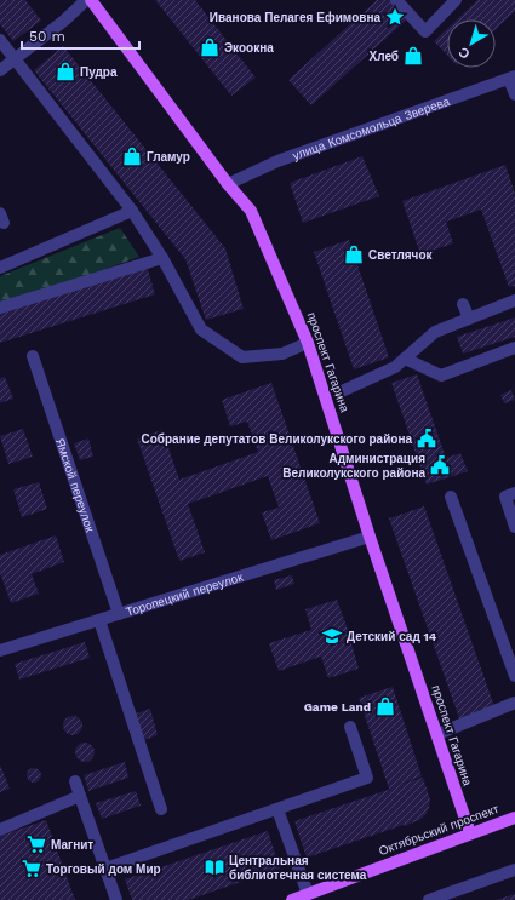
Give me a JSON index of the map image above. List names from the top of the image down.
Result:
{
  "streets": {
    "main road": ["проспект Гагарина", "Октябрьский проспект"],
    "street": ["улица Комсомольца Зверева", "Ямской переулок", "Торопецкий переулок"]
  },
  "crossings": [
    ["улица Комсомольца Зверева", "проспект Гагарина"],
    ["проспект Гагарина", "Торопецкий переулок"],
    ["проспект Гагарина", "Октябрьский проспект"],
    ["Ямской переулок", "Торопецкий переулок"]
  ],
  "places": {
    "place": ["Иванова Пелагея Ефимовна"],
    "shop": [
      "Экоокна",
      "Хлеб",
      "Пудра",
      "Гламур",
      "Светлячок",
      "Game Land"
    ],
    "public building": ["Собрание депутатов Великолукского района", "Администрация Великолукского района"],
    "school or university": ["Детский сад 14"],
    "supermarket": ["Магнит", "Торговый дом Мир"],
    "library": ["Центральная библиотечная система"]
  },
  "scale_bar": "50 m",
  "north": "bottom left"
}
